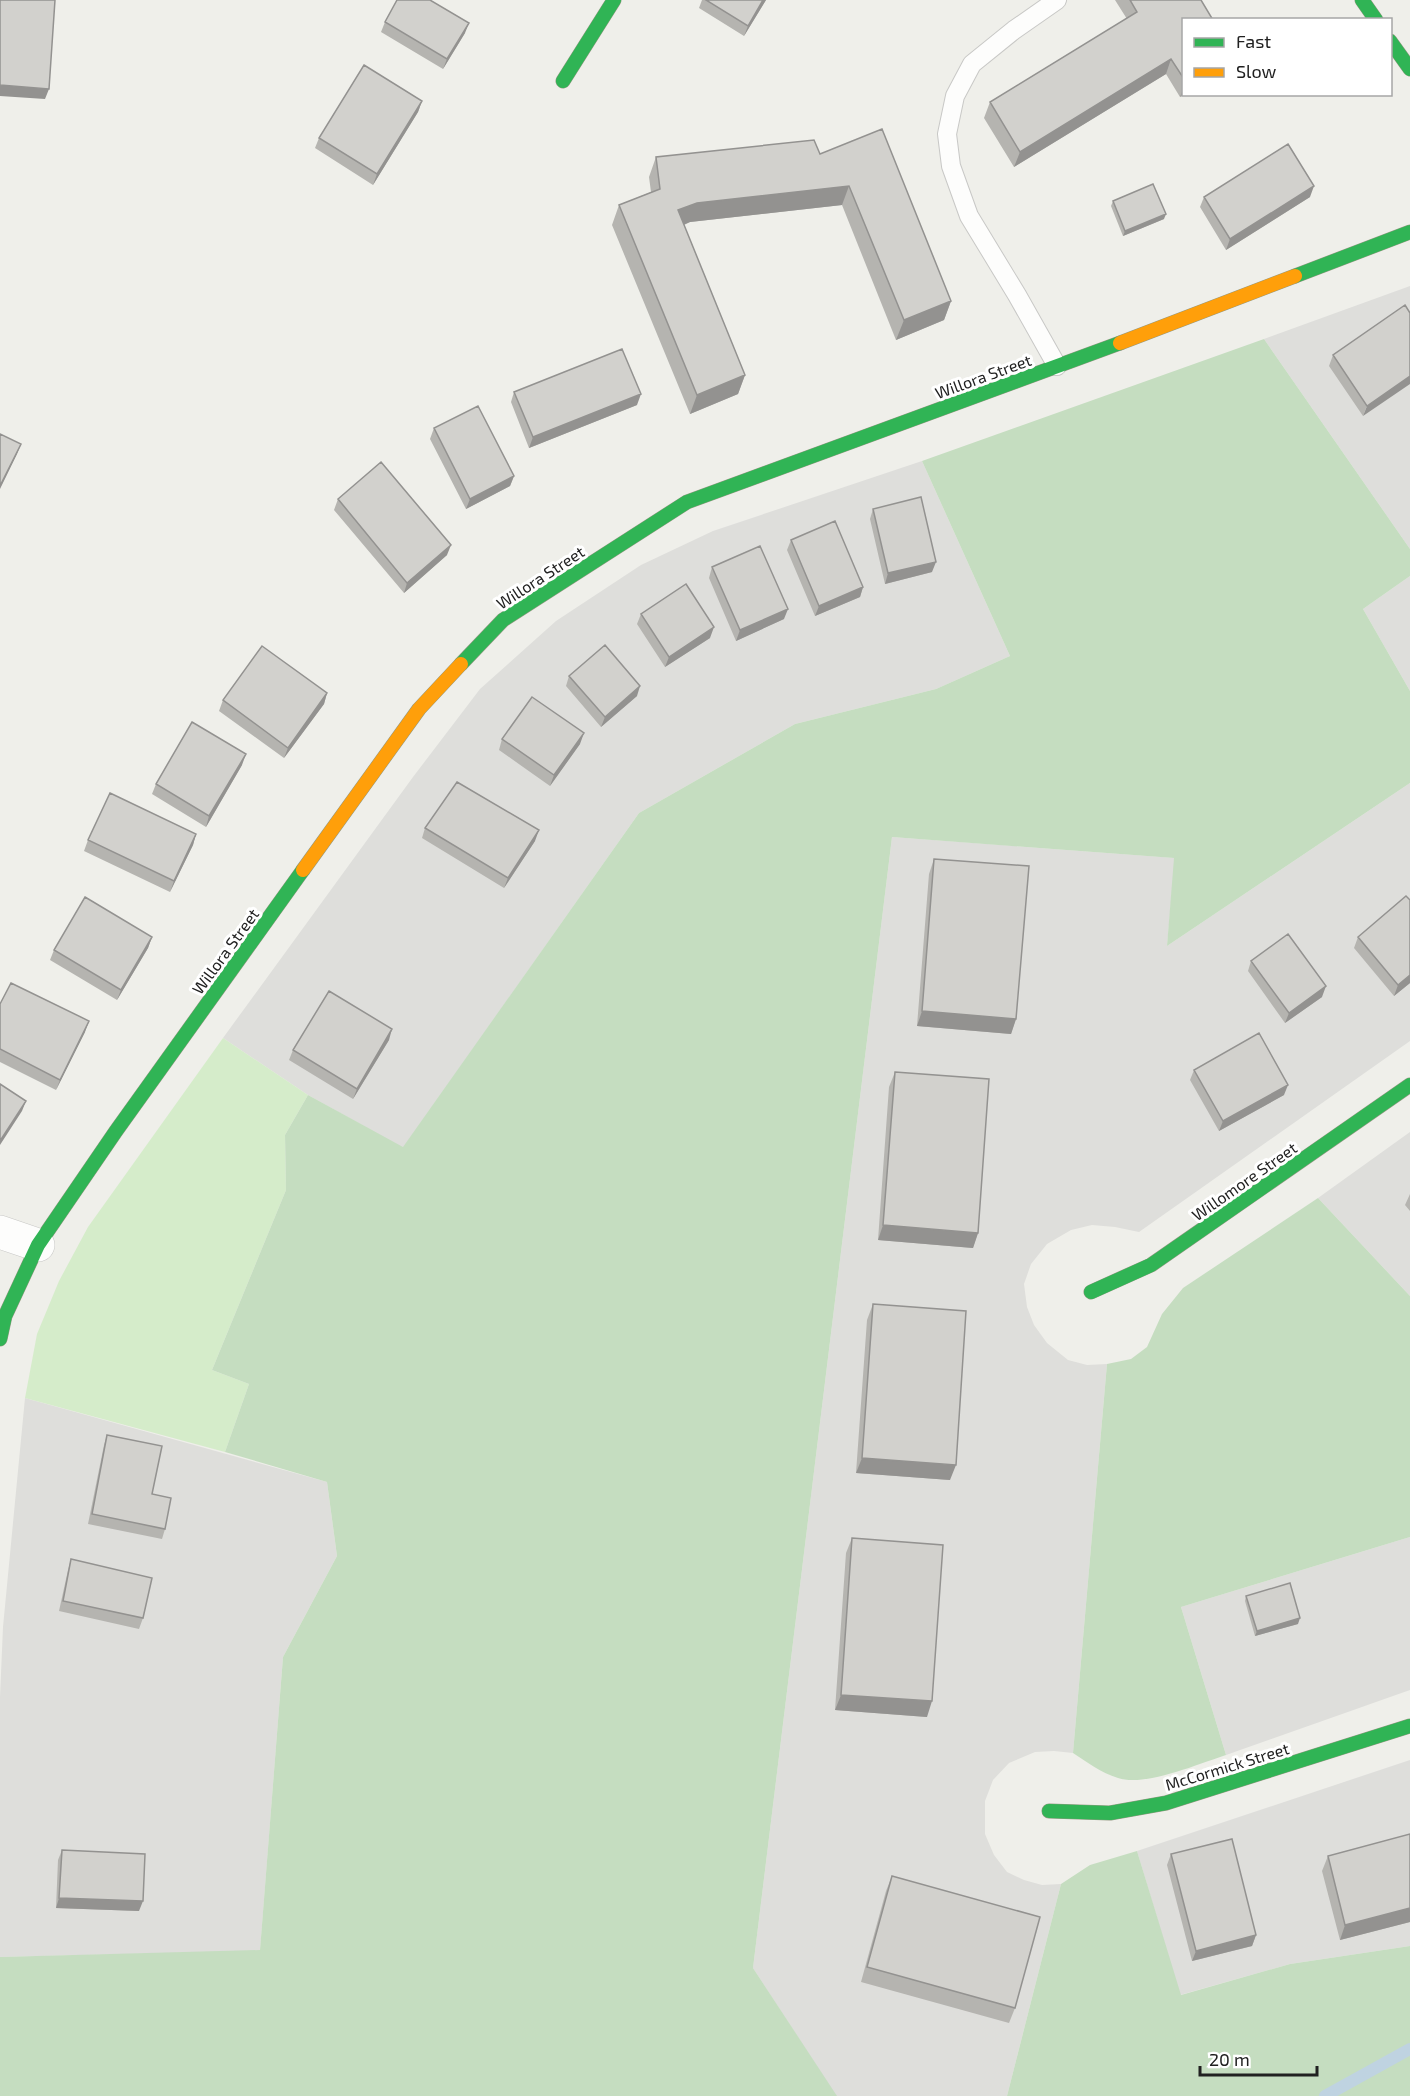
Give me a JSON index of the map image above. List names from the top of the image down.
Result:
{
  "streets": {
    "street": ["Willora Street", "Willomore Street", "McCormick Street"]
  },
  "legend": ["Fast", "Slow"],
  "scale_bar": "20 m"
}
